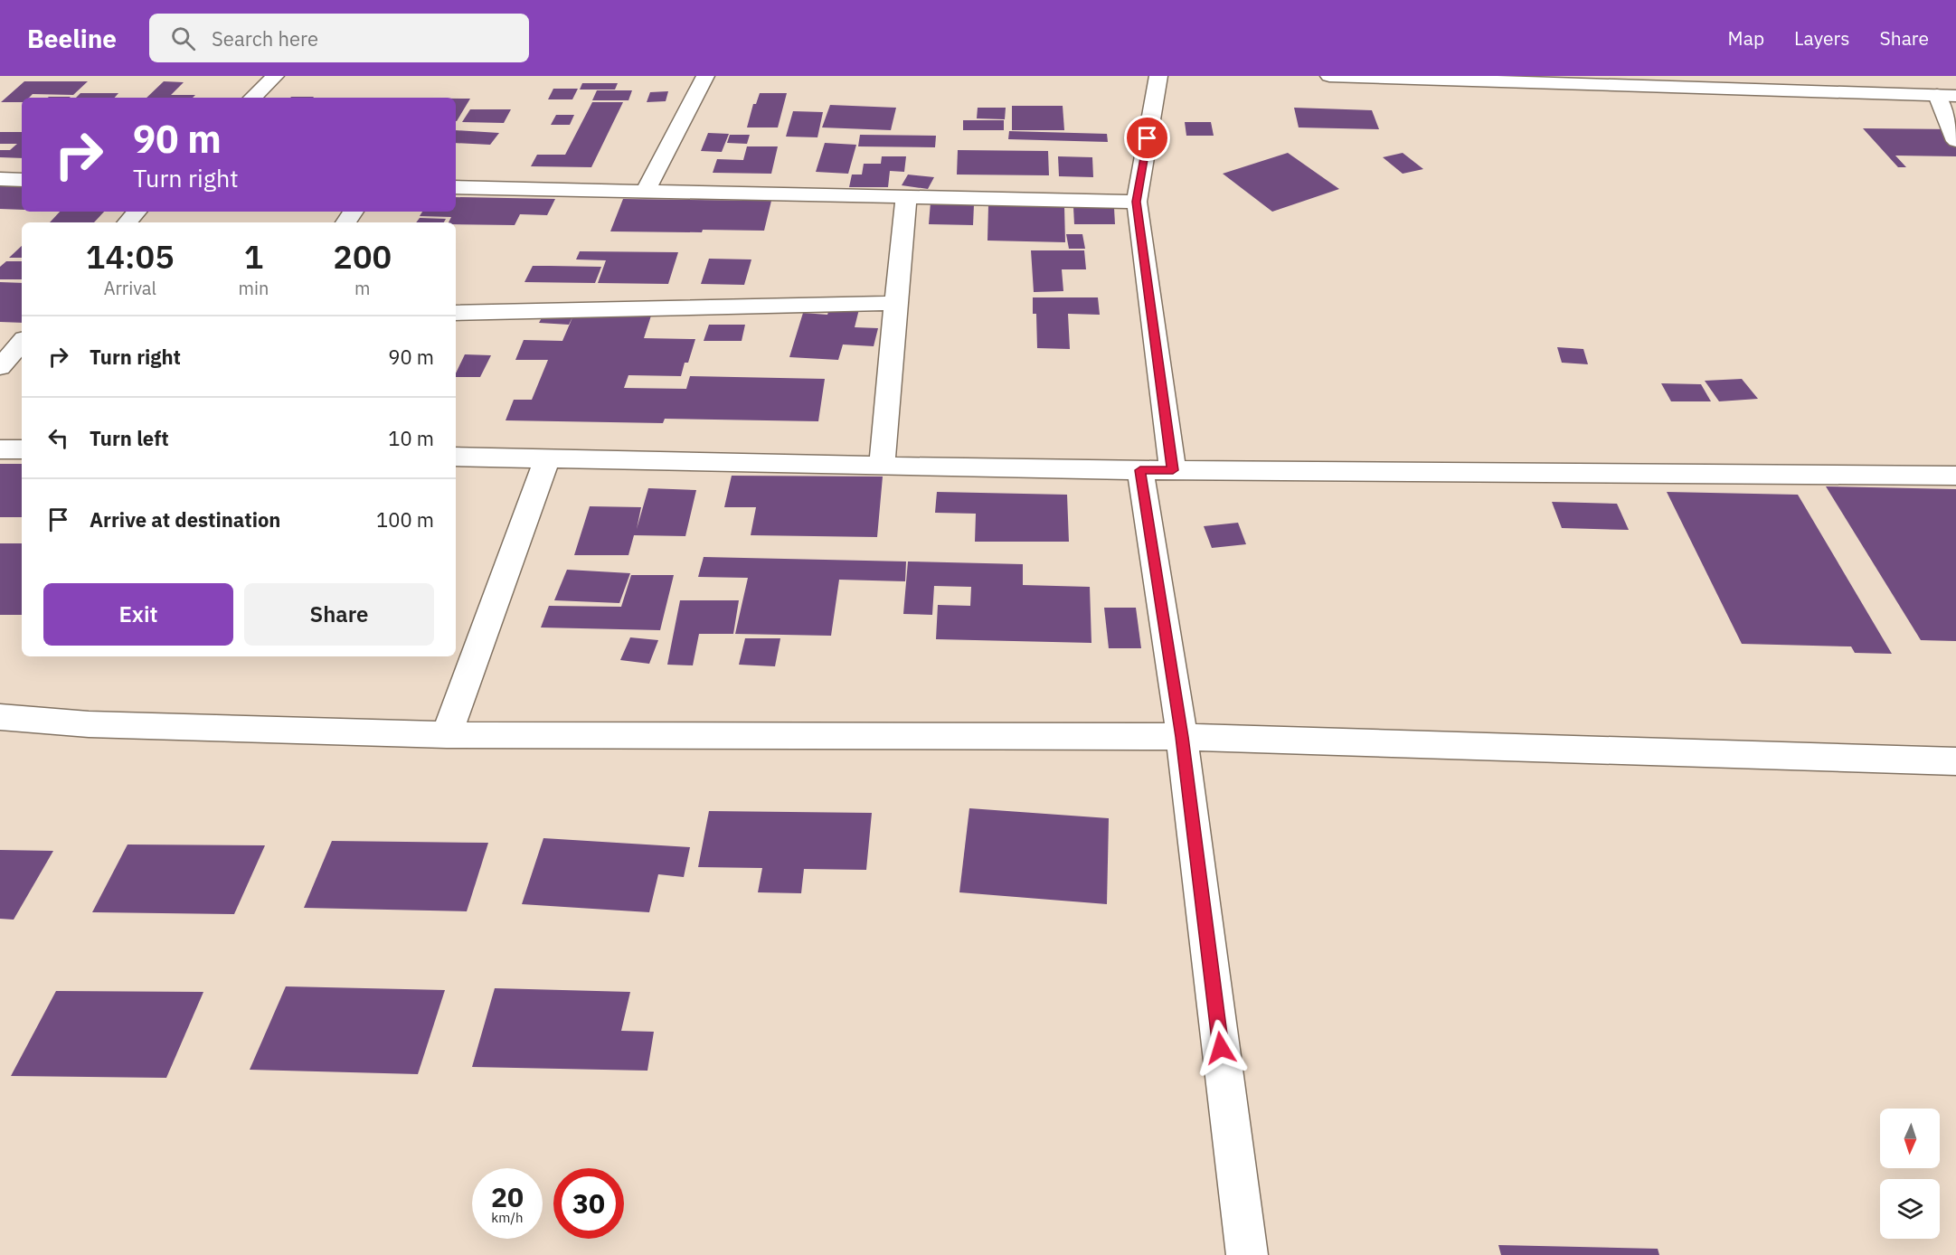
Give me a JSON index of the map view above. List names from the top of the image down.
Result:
{
  "north": "bottom",
  "page": {
    "header": "Beeline",
    "search": "Search here",
    "nav": ["Map", "Layers", "Share"],
    "turn": ["90 m", "Turn right"],
    "eta": [
      "14:05",
      "Arrival",
      "1",
      "min",
      "200",
      "m"
    ],
    "list": [
      {
        "name": "Turn right",
        "value": "90 m"
      },
      {
        "name": "Turn left",
        "value": "10 m"
      },
      {
        "name": "Arrive at destination",
        "value": "100 m"
      }
    ],
    "buttons": ["Exit", "Share"],
    "speed": "20 km/h",
    "limit": "30"
  }
}
